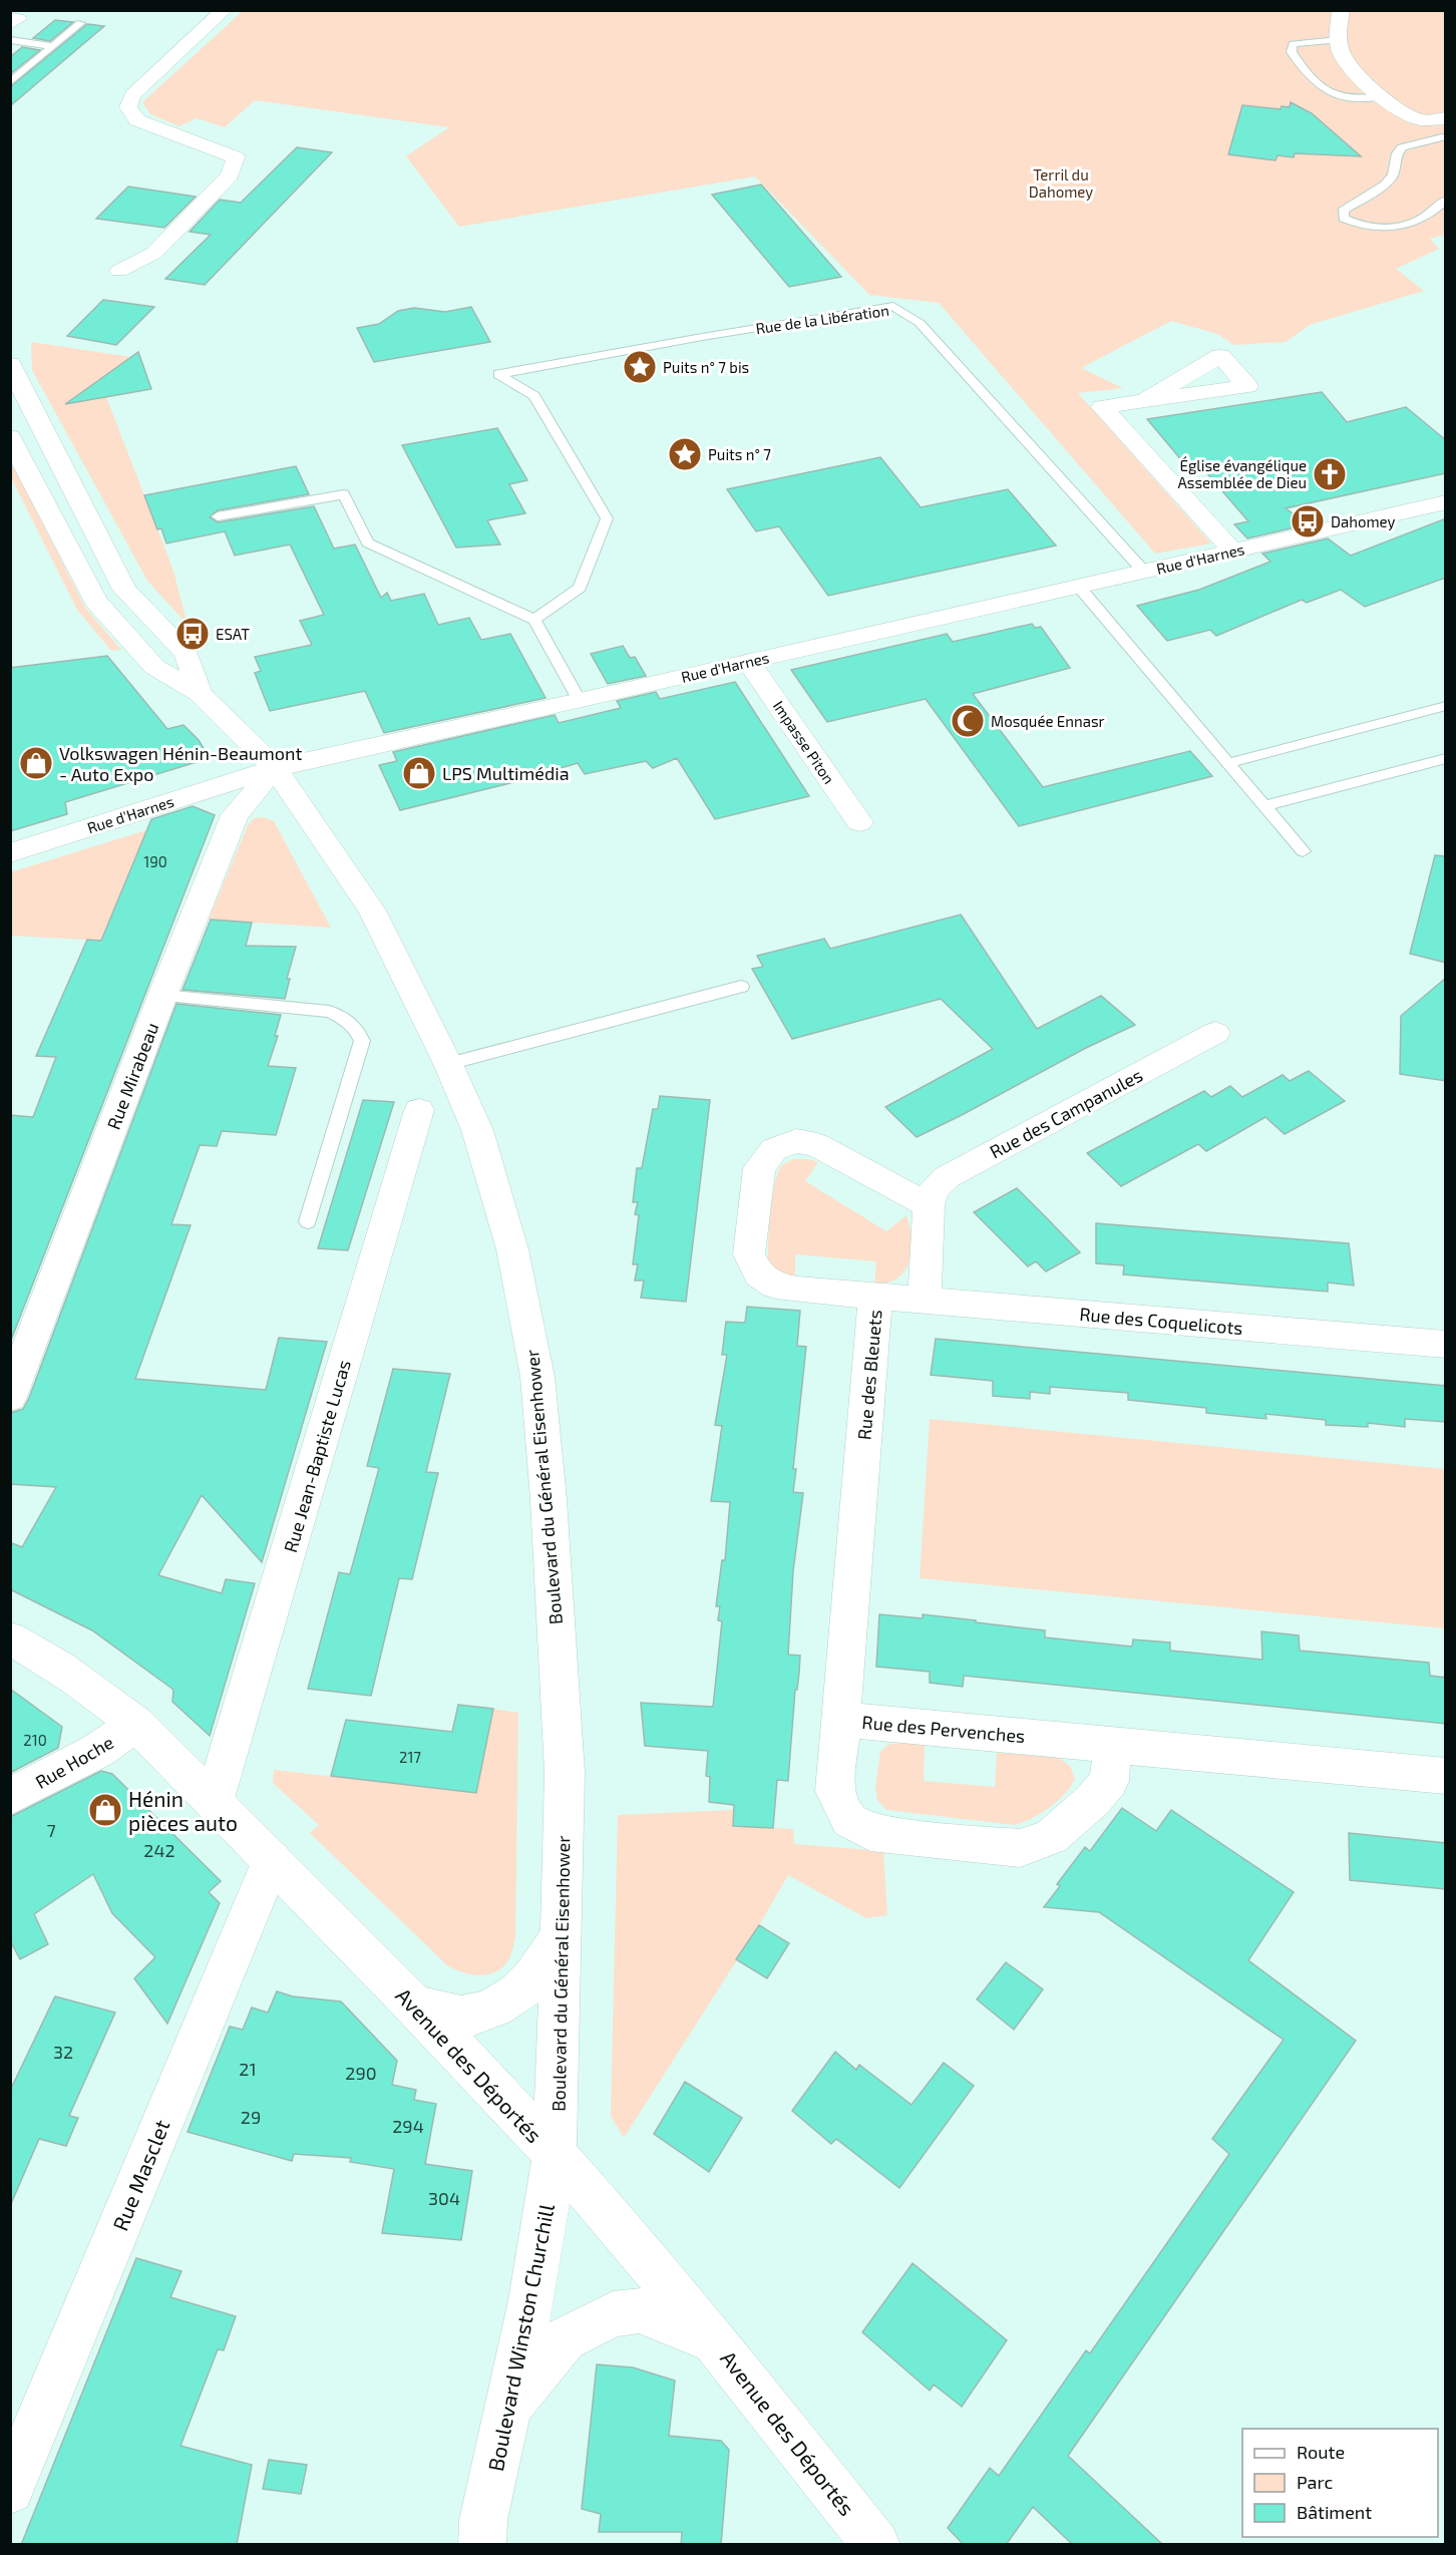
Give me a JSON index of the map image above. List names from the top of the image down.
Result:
{
  "streets": {
    "street": [
      "Rue d'Harnes",
      "Impasse Piton",
      "Rue Mirabeau",
      "Rue des Campanules",
      "Rue des Coquelicots",
      "Rue des Bleuets",
      "Rue Jean-Baptiste Lucas",
      "Boulevard du Général Eisenhower",
      "Rue des Pervenches",
      "Rue Hoche",
      "Avenue des Déportés",
      "Rue Masclet",
      "Boulevard Winston Churchill"
    ],
    "lane": ["Rue de la Libération"]
  },
  "crossings": [
    ["Rue de la Libération", "Rue d'Harnes"],
    ["Rue d'Harnes", "Impasse Piton"],
    ["Rue d'Harnes", "Rue Mirabeau"],
    ["Rue d'Harnes", "Boulevard du Général Eisenhower"],
    ["Rue Mirabeau", "Boulevard du Général Eisenhower"],
    ["Rue des Campanules", "Rue des Bleuets"],
    ["Rue des Coquelicots", "Rue des Bleuets"],
    ["Rue des Bleuets", "Rue des Pervenches"],
    ["Rue Jean-Baptiste Lucas", "Avenue des Déportés"],
    ["Boulevard du Général Eisenhower", "Avenue des Déportés"],
    ["Boulevard du Général Eisenhower", "Boulevard Winston Churchill"],
    ["Rue Hoche", "Avenue des Déportés"],
    ["Avenue des Déportés", "Rue Masclet"],
    ["Avenue des Déportés", "Boulevard Winston Churchill"]
  ],
  "parks": ["Terril du Dahomey"],
  "places": {
    "place": ["Puits n° 7 bis", "Puits n° 7"],
    "church": ["Église évangélique Assemblée de Dieu"],
    "bus stop": ["Dahomey", "ESAT"],
    "mosque": ["Mosquée Ennasr"],
    "shop": ["Volkswagen Hénin-Beaumont - Auto Expo", "LPS Multimédia", "Hénin pièces auto"]
  },
  "house_numbers": [
    "190",
    "210",
    "217",
    "7",
    "242",
    "32",
    "21",
    "290",
    "29",
    "294",
    "304"
  ],
  "legend": ["Route", "Parc", "Bâtiment"]
}
